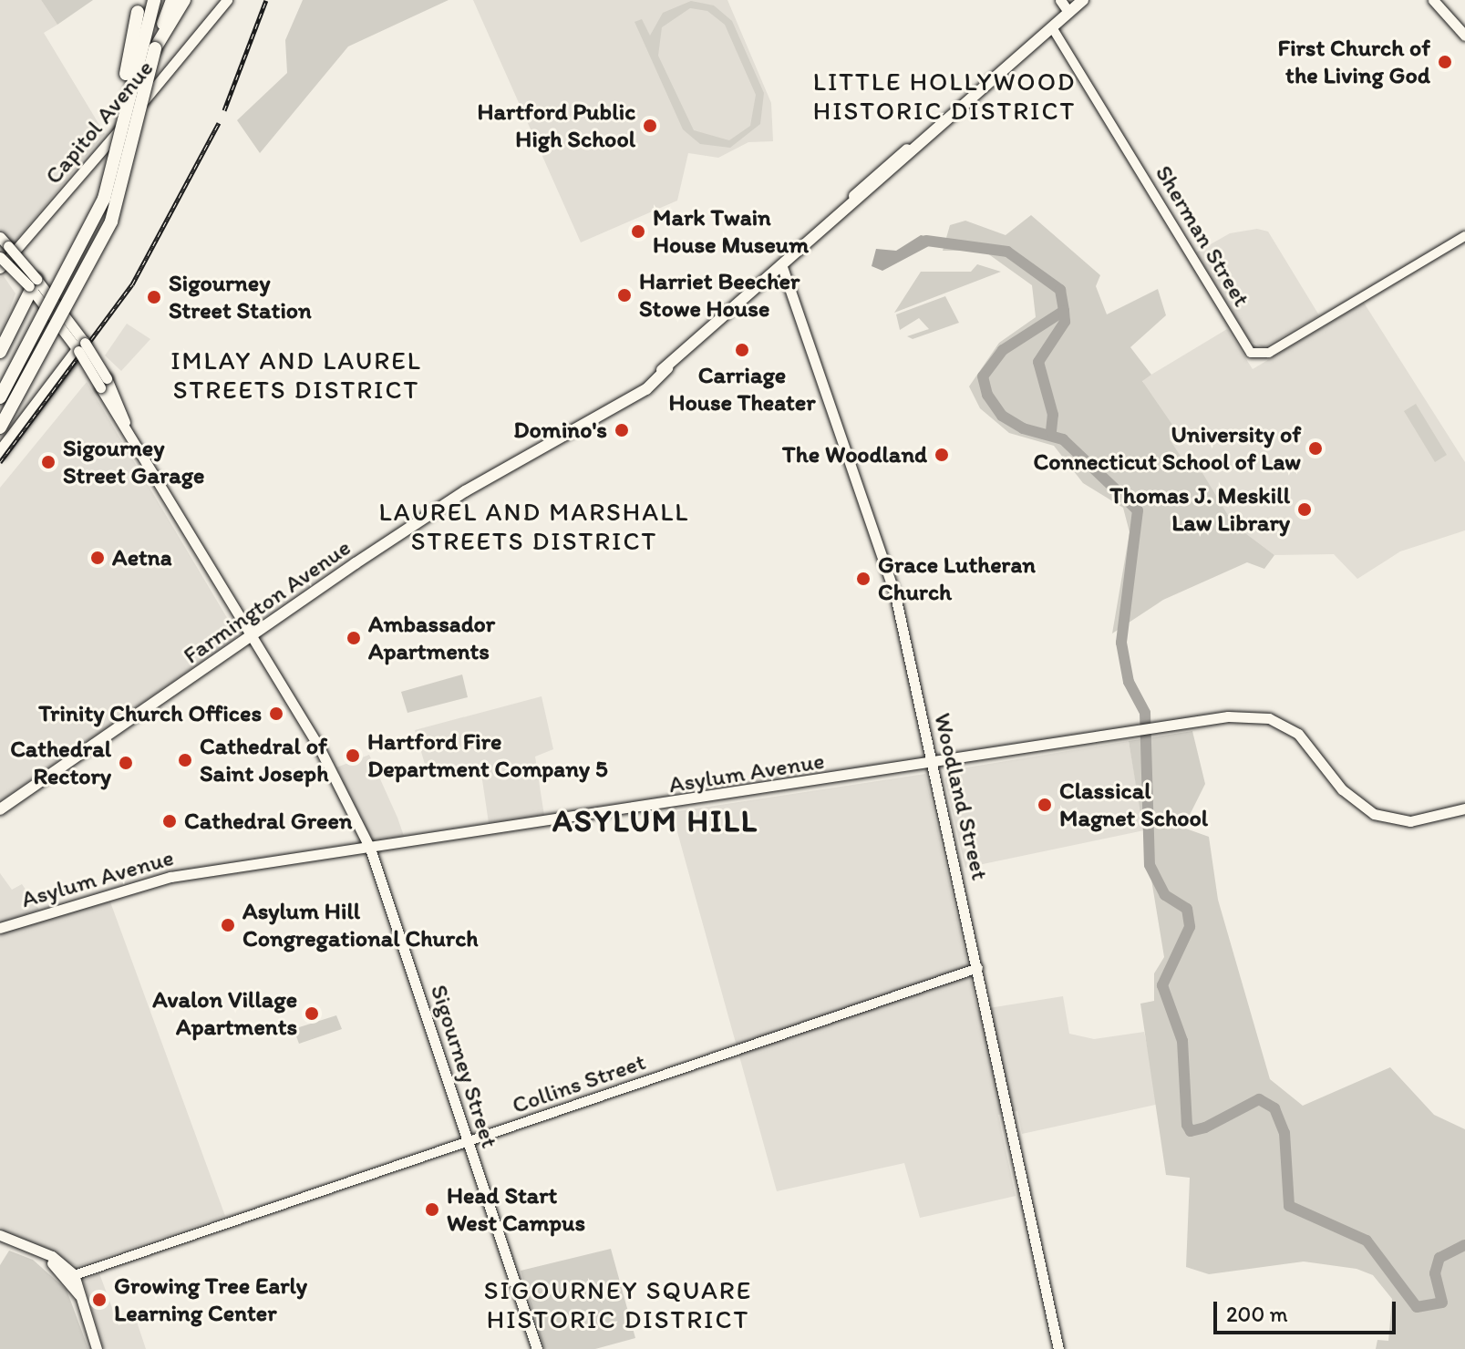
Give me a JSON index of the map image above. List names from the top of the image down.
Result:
{
  "streets": {
    "main road": [
      "Capitol Avenue",
      "Farmington Avenue",
      "Asylum Avenue",
      "Woodland Street",
      "Sigourney Street"
    ],
    "street": ["Sherman Street", "Collins Street"]
  },
  "crossings": [
    ["Sherman Street", "Farmington Avenue"],
    ["Farmington Avenue", "Woodland Street"],
    ["Farmington Avenue", "Sigourney Street"],
    ["Asylum Avenue", "Woodland Street"],
    ["Asylum Avenue", "Sigourney Street"],
    ["Woodland Street", "Collins Street"],
    ["Sigourney Street", "Collins Street"]
  ],
  "districts": [
    "LITTLE HOLLYWOOD HISTORIC DISTRICT",
    "IMLAY AND LAUREL STREETS DISTRICT",
    "LAUREL AND MARSHALL STREETS DISTRICT",
    "ASYLUM HILL",
    "SIGOURNEY SQUARE HISTORIC DISTRICT"
  ],
  "places": [
    "First Church of the Living God",
    "Hartford Public High School",
    "Mark Twain House Museum",
    "Harriet Beecher Stowe House",
    "Sigourney Street Station",
    "Carriage House Theater",
    "Domino's",
    "University of Connecticut School of Law",
    "The Woodland",
    "Sigourney Street Garage",
    "Thomas J. Meskill Law Library",
    "Aetna",
    "Grace Lutheran Church",
    "Ambassador Apartments",
    "Trinity Church Offices",
    "Hartford Fire Department Company 5",
    "Cathedral of Saint Joseph",
    "Cathedral Rectory",
    "Classical Magnet School",
    "Cathedral Green",
    "Asylum Hill Congregational Church",
    "Avalon Village Apartments",
    "Head Start West Campus",
    "Growing Tree Early Learning Center"
  ],
  "scale_bar": "200 m"
}
